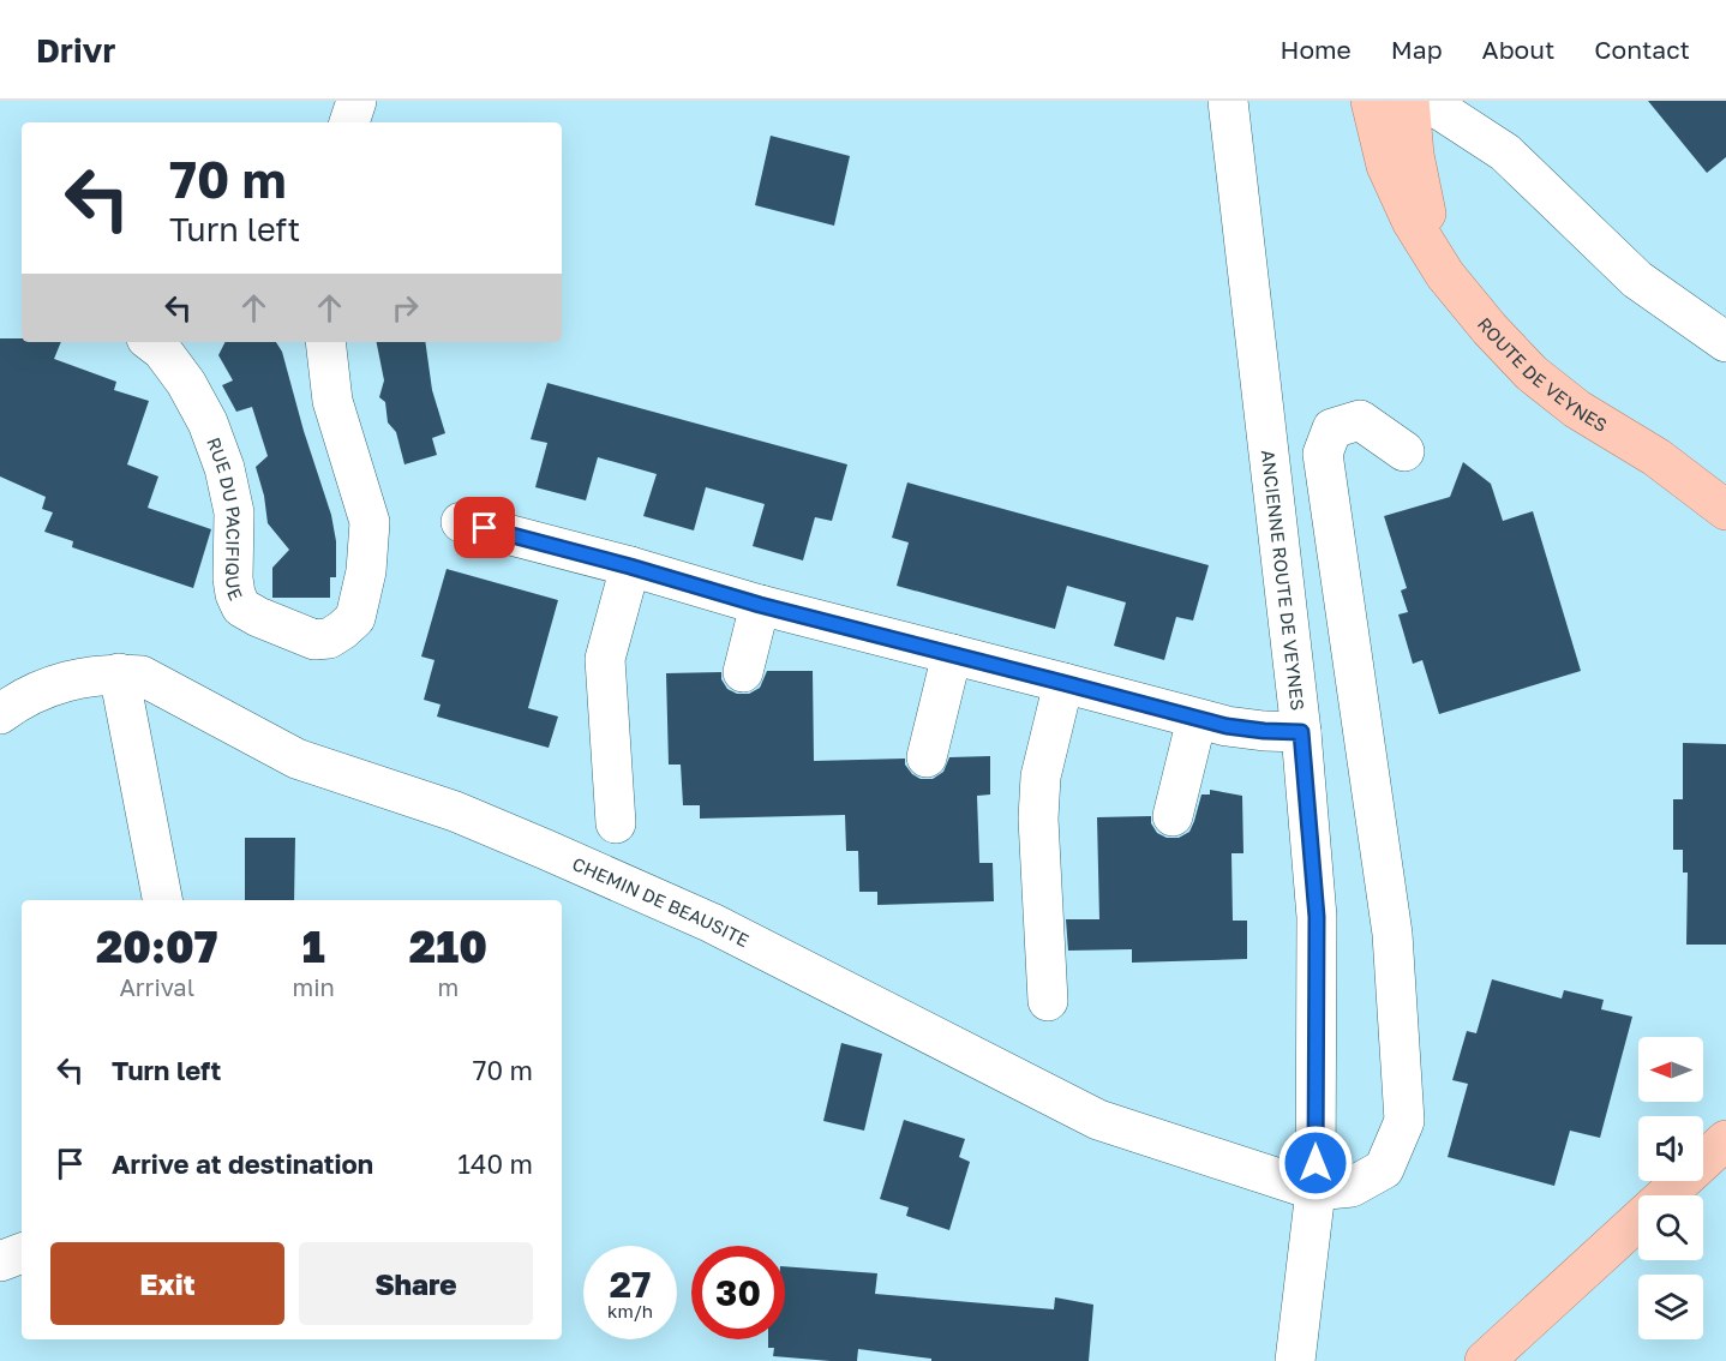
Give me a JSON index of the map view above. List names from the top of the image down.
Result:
{
  "streets": {
    "main road": ["ROUTE DE VEYNES"],
    "street": ["RUE DU PACIFIQUE", "ANCIENNE ROUTE DE VEYNES", "CHEMIN DE BEAUSITE"]
  },
  "crossings": [
    ["ANCIENNE ROUTE DE VEYNES", "CHEMIN DE BEAUSITE"]
  ],
  "north": "left",
  "page": {
    "header": "Drivr",
    "nav": [
      "Home",
      "Map",
      "About",
      "Contact"
    ],
    "turn": ["70 m", "Turn left"],
    "eta": [
      "20:07",
      "Arrival",
      "1",
      "min",
      "210",
      "m"
    ],
    "list": [
      {
        "name": "Turn left",
        "value": "70 m"
      },
      {
        "name": "Arrive at destination",
        "value": "140 m"
      }
    ],
    "buttons": ["Exit", "Share"],
    "speed": "27 km/h",
    "limit": "30"
  }
}
